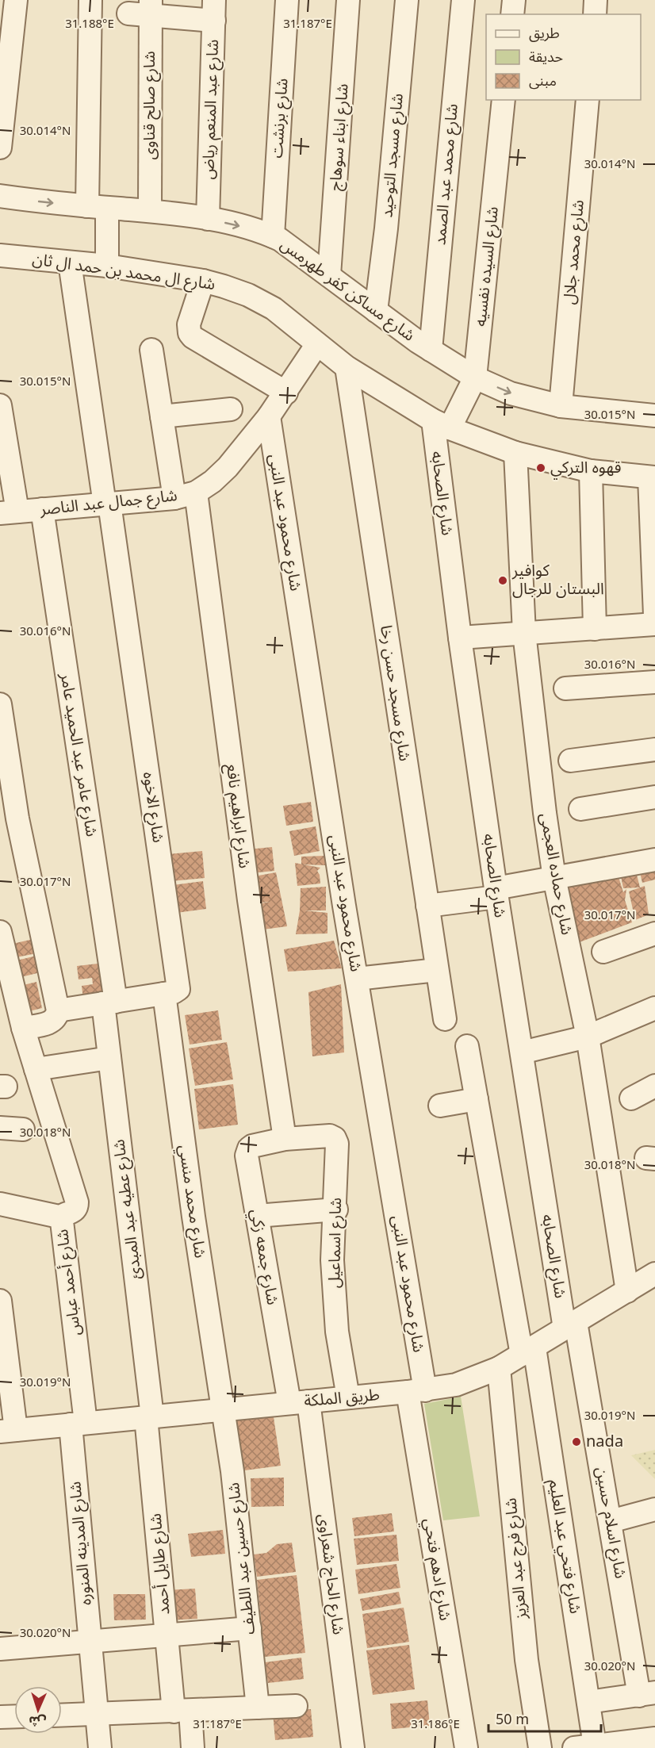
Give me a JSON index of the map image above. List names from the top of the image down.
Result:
{
  "streets": {
    "street": [
      "شارع صالح قناوى",
      "شارع عبد المنعم رياض",
      "شارع برنشت",
      "شارع ابناء سوهاج",
      "شارع مسجد التوحيد",
      "شارع محمد عبد الصمد",
      "شارع محمد جلال",
      "شارع السيده نفسيه",
      "شارع ال محمد بن حمد ال ثان",
      "شارع مساكن كفر طهرمس",
      "شارع الصحابه",
      "شارع جمال عبد الناصر",
      "شارع محمود عبد النبى",
      "شارع مسجد حسن رخا",
      "شارع عامر عبد الحميد عامر",
      "شارع الاخوه",
      "شارع ابراهيم نافع",
      "شارع حماده العجمى",
      "شارع محمد منسي",
      "شارع عطيه عبد المبدئ",
      "شارع اسماعيل",
      "شارع جمعه زكي",
      "شارع أحمد عباس",
      "طريق الملكة",
      "شارع اسلام حسين",
      "شارع المدينه المنوره",
      "شارع فتحي عبد العليم",
      "شارع حسين عبد اللطيف",
      "شارع فرج عبد العزيز",
      "شارع طايل أحمد",
      "شارع ادهم فتحي",
      "شارع الحاج شعراوى"
    ]
  },
  "crossings": [
    ["شارع صالح قناوى", "شارع مساكن كفر طهرمس"],
    ["شارع عبد المنعم رياض", "شارع مساكن كفر طهرمس"],
    ["شارع برنشت", "شارع مساكن كفر طهرمس"],
    ["شارع ابناء سوهاج", "شارع مساكن كفر طهرمس"],
    ["شارع مسجد التوحيد", "شارع مساكن كفر طهرمس"],
    ["شارع محمد عبد الصمد", "شارع مساكن كفر طهرمس"],
    ["شارع محمد جلال", "شارع مساكن كفر طهرمس"],
    ["شارع السيده نفسيه", "شارع ال محمد بن حمد ال ثان"],
    ["شارع السيده نفسيه", "شارع مساكن كفر طهرمس"],
    ["شارع السيده نفسيه", "شارع الصحابه"],
    ["شارع ال محمد بن حمد ال ثان", "شارع الصحابه"],
    ["شارع ال محمد بن حمد ال ثان", "شارع جمال عبد الناصر"],
    ["شارع ال محمد بن حمد ال ثان", "شارع مسجد حسن رخا"],
    ["شارع ال محمد بن حمد ال ثان", "شارع حماده العجمى"],
    ["شارع الصحابه", "طريق الملكة"],
    ["شارع الصحابه", "شارع اسلام حسين"],
    ["شارع جمال عبد الناصر", "شارع محمود عبد النبى"],
    ["شارع جمال عبد الناصر", "شارع عامر عبد الحميد عامر"],
    ["شارع جمال عبد الناصر", "شارع الاخوه"],
    ["شارع جمال عبد الناصر", "شارع ابراهيم نافع"],
    ["شارع محمود عبد النبى", "طريق الملكة"],
    ["شارع محمود عبد النبى", "شارع ادهم فتحي"],
    ["شارع عامر عبد الحميد عامر", "شارع عطيه عبد المبدئ"],
    ["شارع الاخوه", "شارع محمد منسي"],
    ["شارع ابراهيم نافع", "شارع اسماعيل"],
    ["شارع ابراهيم نافع", "شارع جمعه زكي"],
    ["شارع حماده العجمى", "طريق الملكة"],
    ["شارع محمد منسي", "طريق الملكة"],
    ["شارع محمد منسي", "شارع حسين عبد اللطيف"],
    ["شارع عطيه عبد المبدئ", "طريق الملكة"],
    ["شارع عطيه عبد المبدئ", "شارع طايل أحمد"],
    ["شارع اسماعيل", "شارع جمعه زكي"],
    ["شارع اسماعيل", "طريق الملكة"],
    ["شارع جمعه زكي", "طريق الملكة"],
    ["شارع جمعه زكي", "شارع الحاج شعراوى"],
    ["شارع أحمد عباس", "طريق الملكة"],
    ["شارع أحمد عباس", "شارع المدينه المنوره"],
    ["طريق الملكة", "شارع اسلام حسين"],
    ["طريق الملكة", "شارع المدينه المنوره"],
    ["طريق الملكة", "شارع فتحي عبد العليم"],
    ["طريق الملكة", "شارع حسين عبد اللطيف"],
    ["طريق الملكة", "شارع فرج عبد العزيز"],
    ["طريق الملكة", "شارع طايل أحمد"],
    ["طريق الملكة", "شارع ادهم فتحي"],
    ["طريق الملكة", "شارع الحاج شعراوى"]
  ],
  "one_way": ["شارع مساكن كفر طهرمس"],
  "places": ["قهوه التركي", "كوافير البستان للرجال", "nada"],
  "legend": ["طريق", "حديقة", "مبنى"],
  "scale_bar": "50 m",
  "north": "bottom",
  "coordinates": [
    "31.188°E",
    "31.187°E",
    "30.014°N",
    "30.015°N",
    "30.016°N",
    "30.017°N",
    "30.018°N",
    "30.019°N",
    "30.020°N",
    "31.186°E"
  ]
}
